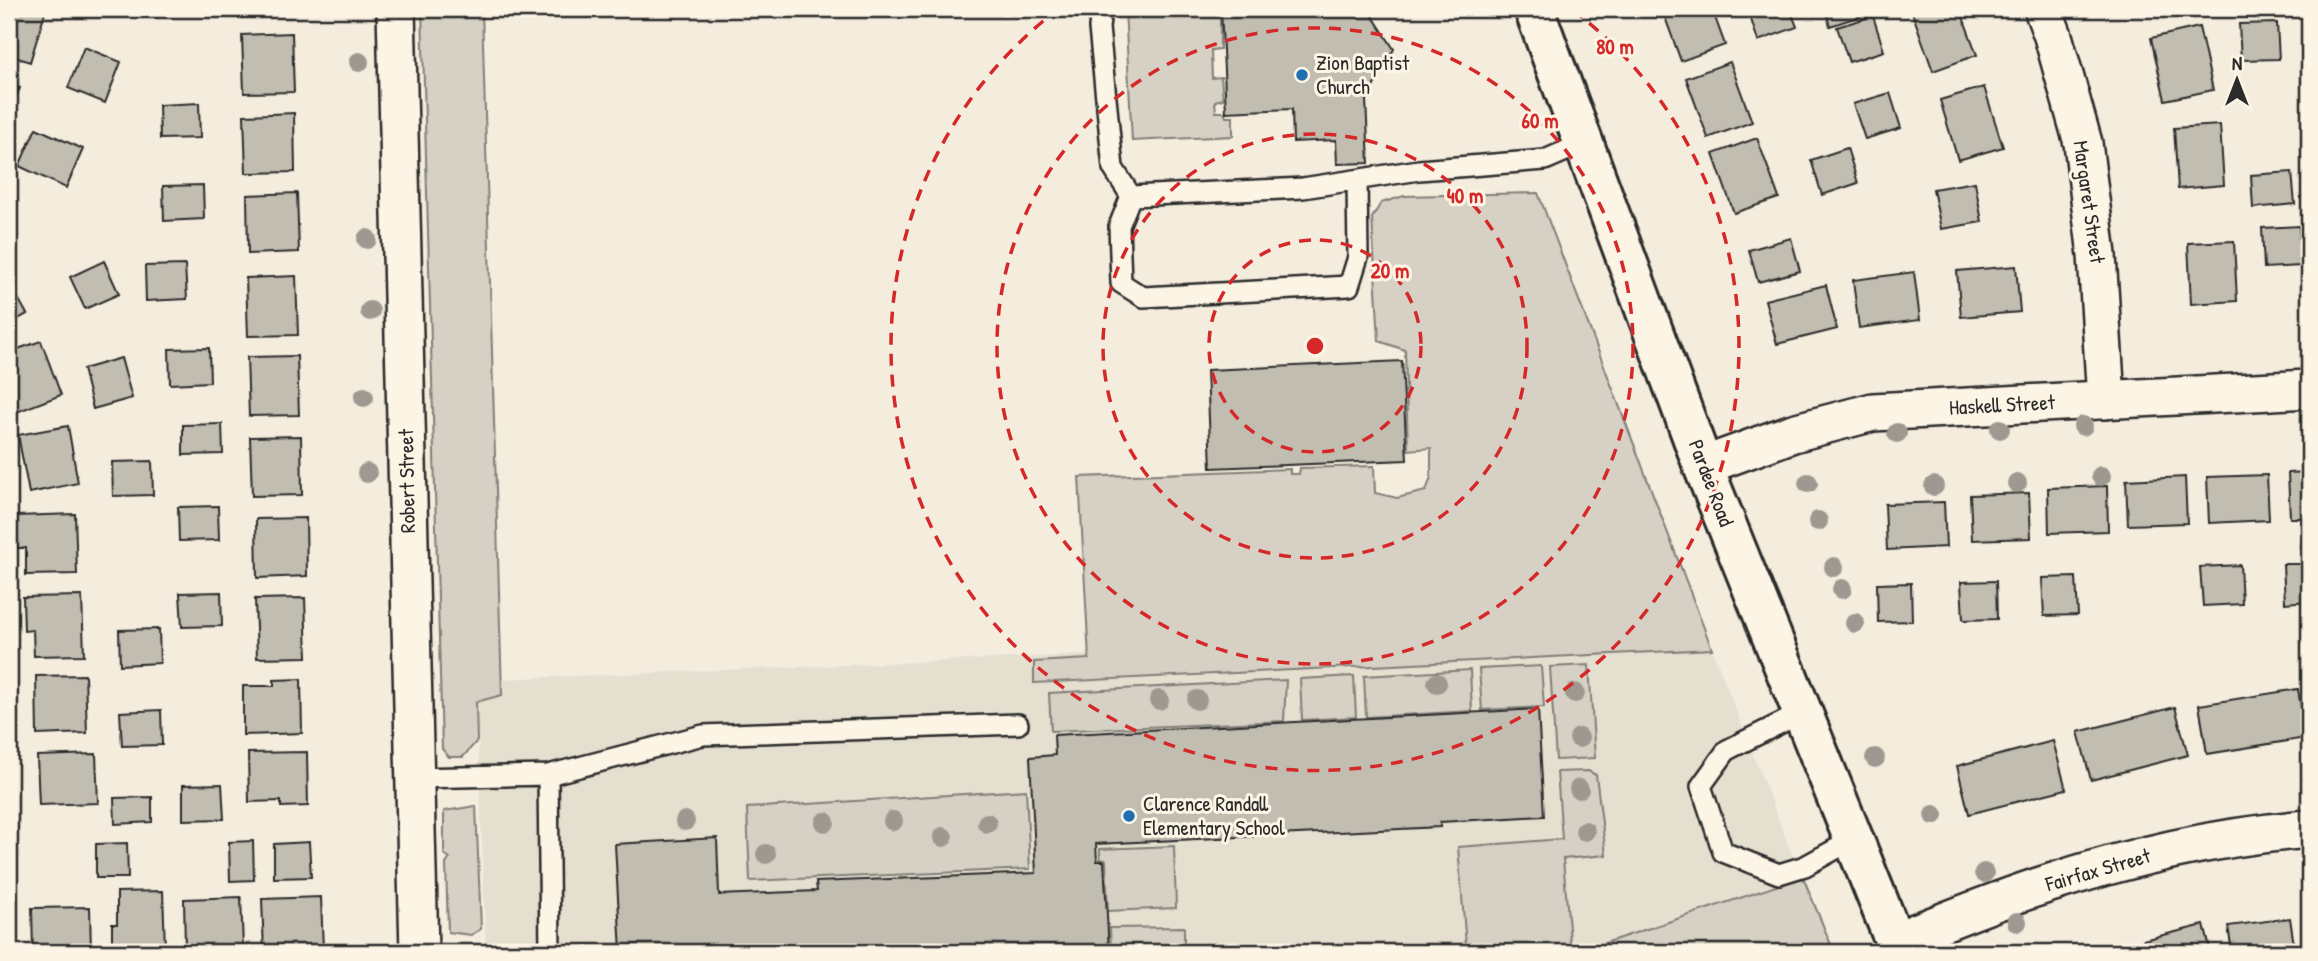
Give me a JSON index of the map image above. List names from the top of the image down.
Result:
{
  "streets": {
    "main road": ["Pardee Road"],
    "street": [
      "Margaret Street",
      "Haskell Street",
      "Robert Street",
      "Fairfax Street"
    ]
  },
  "crossings": [
    ["Margaret Street", "Haskell Street"],
    ["Haskell Street", "Pardee Road"],
    ["Pardee Road", "Fairfax Street"]
  ],
  "places": ["Zion Baptist Church", "Clarence Randall Elementary School"],
  "north": "top",
  "rings": [
    "80 m",
    "60 m",
    "40 m",
    "20 m"
  ]
}
